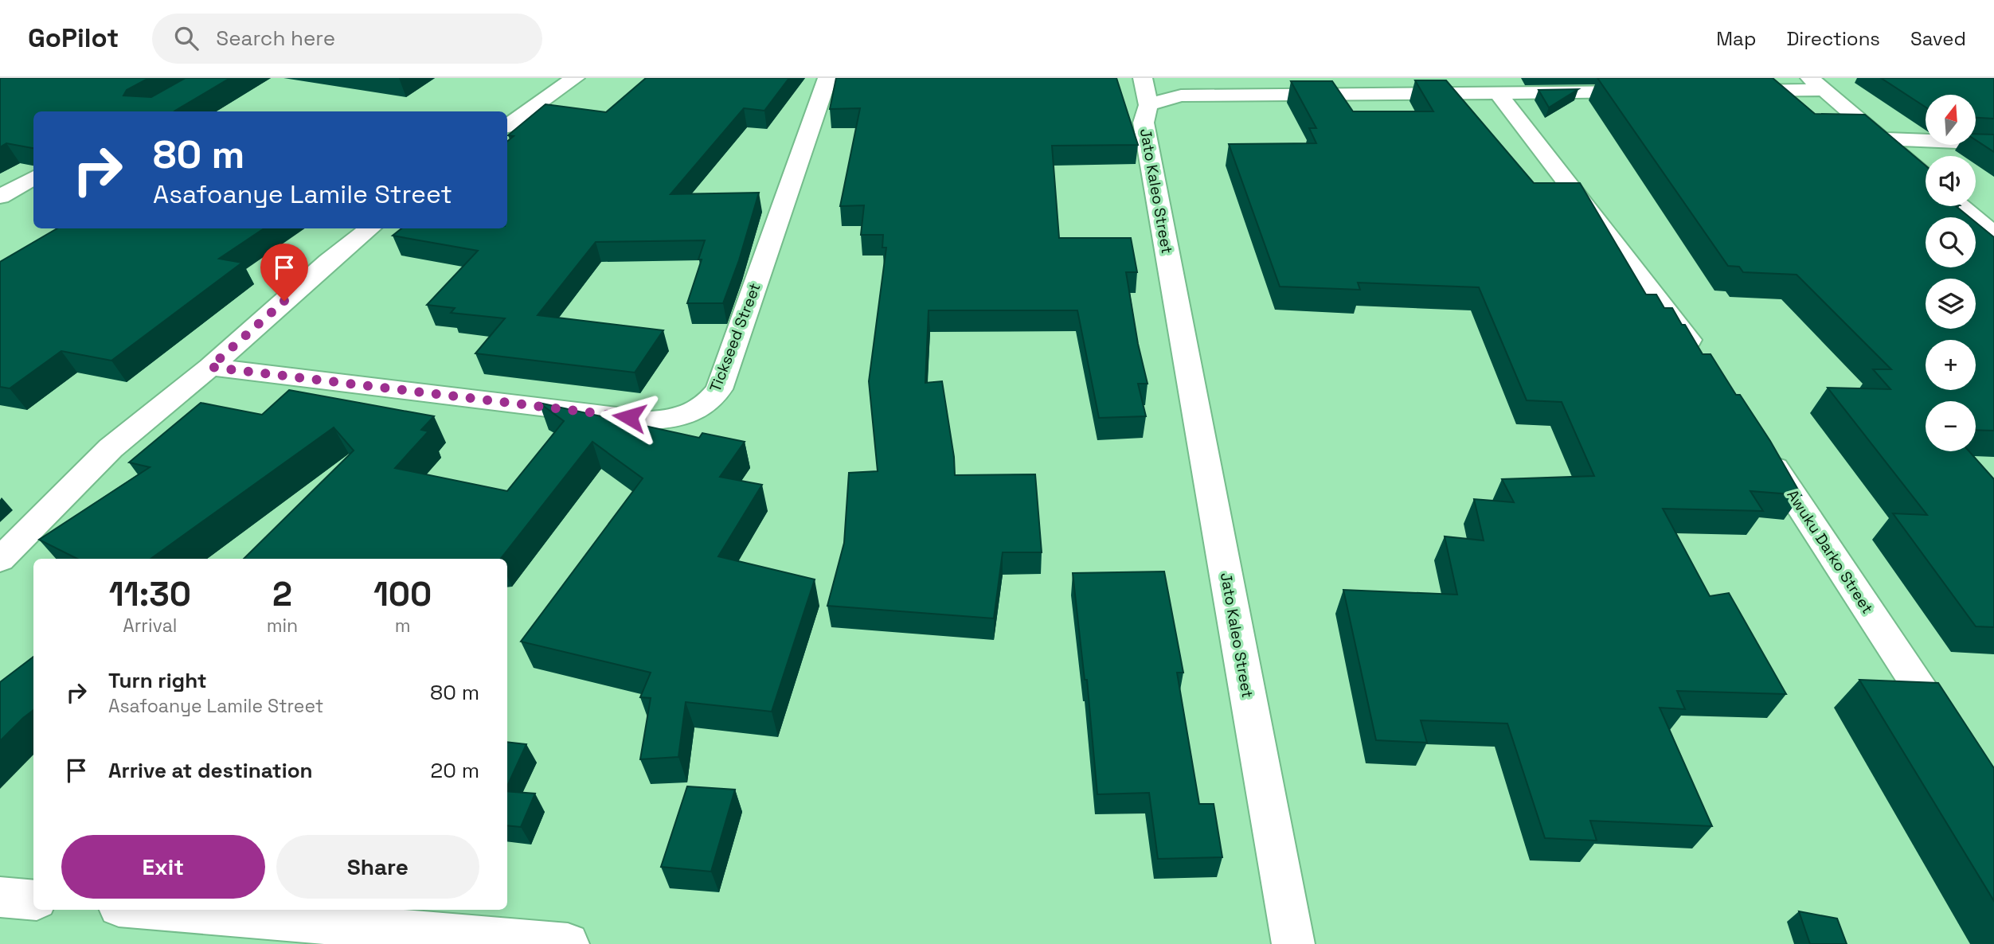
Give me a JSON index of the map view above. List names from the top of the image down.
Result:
{
  "streets": {
    "street": ["Jato Kaleo Street", "Tickseed Street", "Awuku Darko Street"]
  },
  "north": "top",
  "page": {
    "header": "GoPilot",
    "search": "Search here",
    "nav": ["Map", "Directions", "Saved"],
    "map_buttons": ["+", "−"],
    "turn": ["80 m", "Asafoanye Lamile Street"],
    "eta": [
      "11:30",
      "Arrival",
      "2",
      "min",
      "100",
      "m"
    ],
    "list": [
      {
        "name": "Turn right",
        "note": "Asafoanye Lamile Street",
        "value": "80 m"
      },
      {
        "name": "Arrive at destination",
        "value": "20 m"
      }
    ],
    "buttons": ["Exit", "Share"]
  }
}
